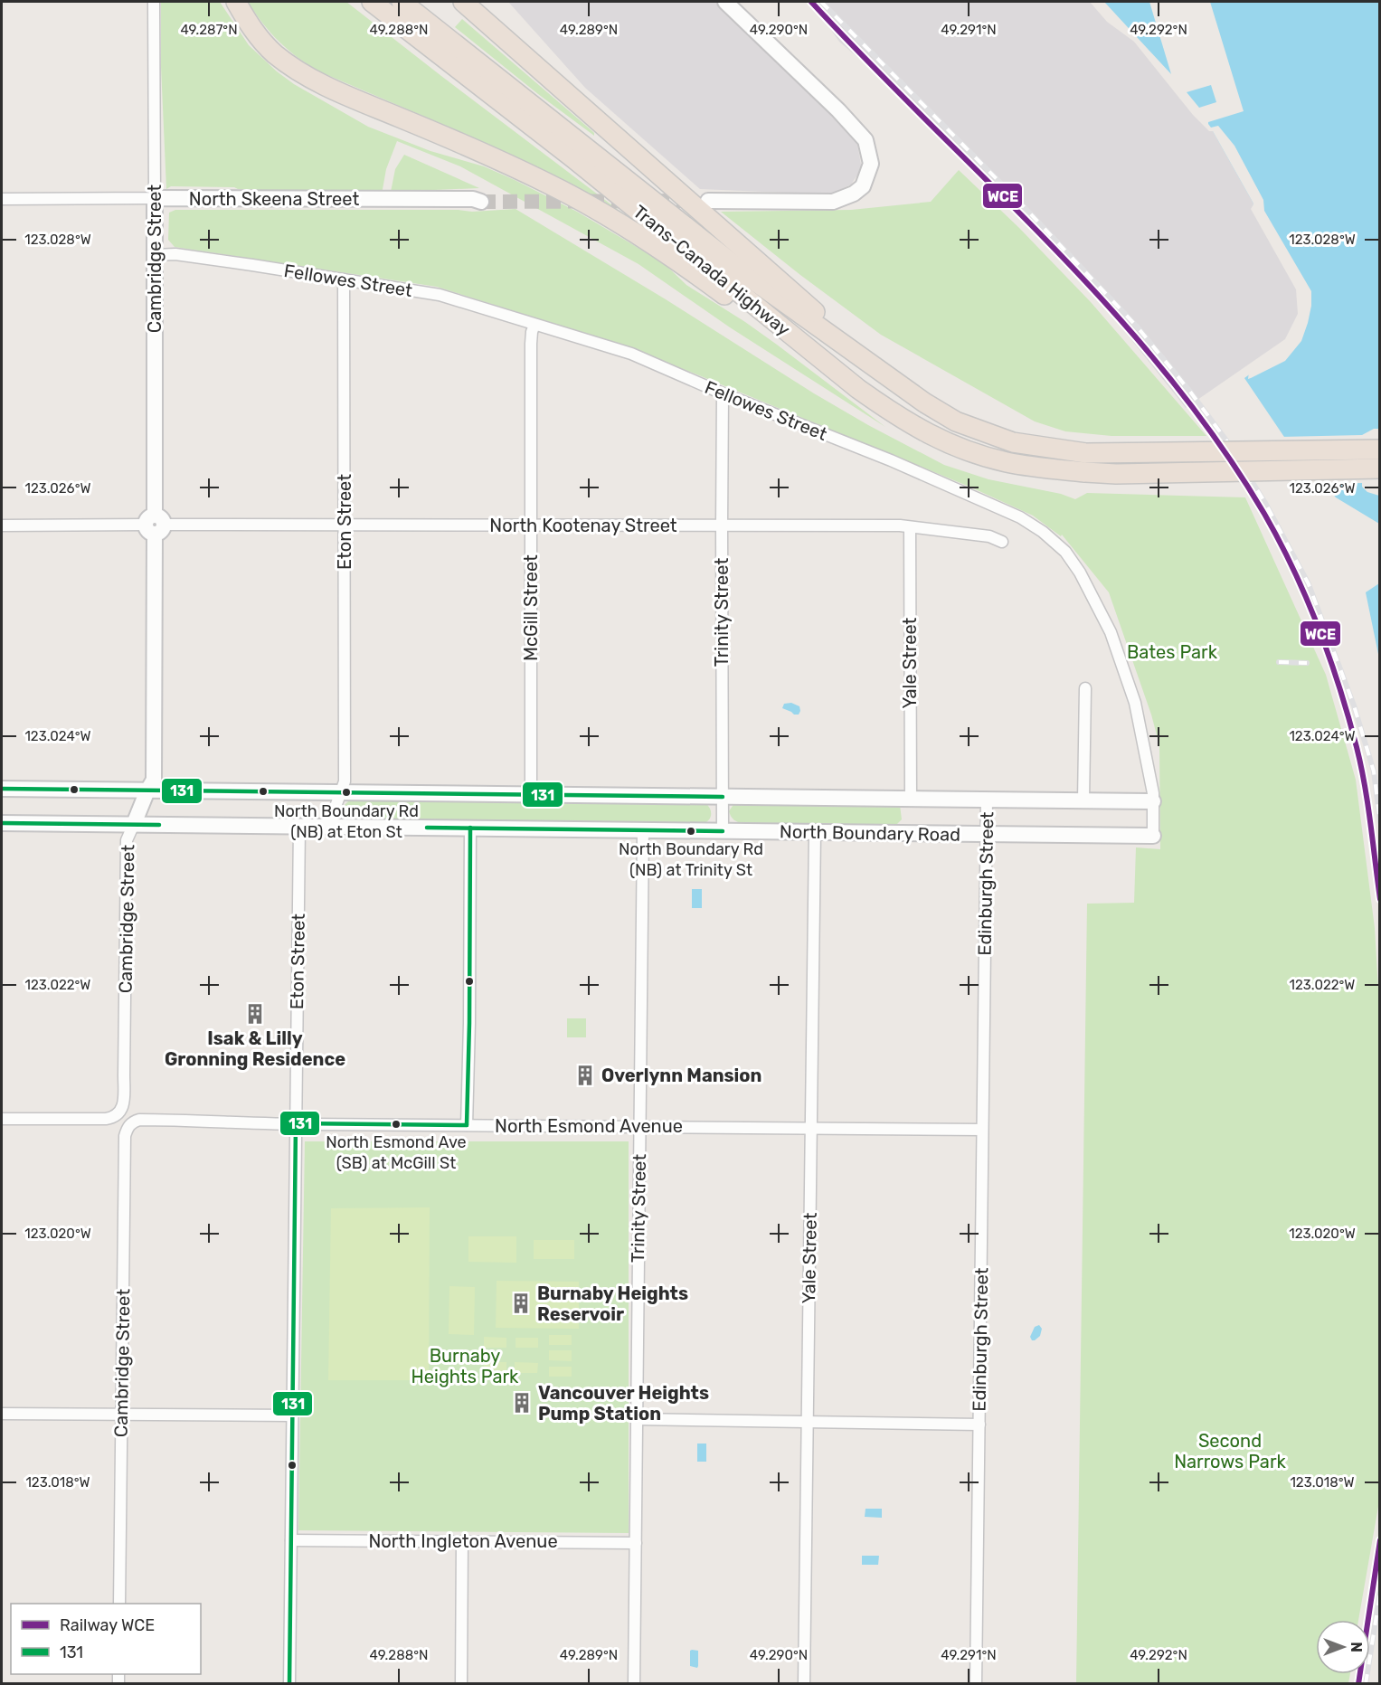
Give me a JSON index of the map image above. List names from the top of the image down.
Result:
{
  "streets": {
    "highway": ["Trans-Canada Highway"],
    "street": [
      "North Skeena Street",
      "Cambridge Street",
      "Fellowes Street",
      "Eton Street",
      "North Kootenay Street",
      "McGill Street",
      "Trinity Street",
      "Yale Street",
      "North Boundary Road",
      "Edinburgh Street",
      "North Esmond Avenue",
      "North Ingleton Avenue"
    ]
  },
  "crossings": [
    ["North Skeena Street", "Cambridge Street"],
    ["Cambridge Street", "Fellowes Street"],
    ["Cambridge Street", "North Kootenay Street"],
    ["Cambridge Street", "North Boundary Road"],
    ["Cambridge Street", "North Esmond Avenue"],
    ["Fellowes Street", "Eton Street"],
    ["Fellowes Street", "McGill Street"],
    ["Fellowes Street", "Trinity Street"],
    ["Fellowes Street", "North Boundary Road"],
    ["Eton Street", "North Kootenay Street"],
    ["Eton Street", "North Boundary Road"],
    ["Eton Street", "North Esmond Avenue"],
    ["Eton Street", "North Ingleton Avenue"],
    ["North Kootenay Street", "McGill Street"],
    ["North Kootenay Street", "Trinity Street"],
    ["North Kootenay Street", "Yale Street"],
    ["McGill Street", "North Boundary Road"],
    ["Trinity Street", "North Boundary Road"],
    ["Trinity Street", "North Esmond Avenue"],
    ["Trinity Street", "North Ingleton Avenue"],
    ["Yale Street", "North Boundary Road"],
    ["Yale Street", "North Esmond Avenue"],
    ["North Boundary Road", "Edinburgh Street"],
    ["Edinburgh Street", "North Esmond Avenue"]
  ],
  "parks": ["Bates Park", "Burnaby Heights Park", "Second Narrows Park"],
  "places": {
    "other": ["North Boundary Rd (NB) at Eton St", "North Boundary Rd (NB) at Trinity St", "North Esmond Ave (SB) at McGill St"],
    "building": [
      "Isak & Lilly Gronning Residence",
      "Overlynn Mansion",
      "Burnaby Heights Reservoir",
      "Vancouver Heights Pump Station"
    ]
  },
  "lines": ["rail line WCE", "transit line 131"],
  "legend": ["Railway WCE", "131"],
  "north": "right",
  "coordinates": [
    "49.287°N",
    "49.288°N",
    "49.289°N",
    "49.290°N",
    "49.291°N",
    "49.292°N",
    "123.028°W",
    "123.026°W",
    "123.024°W",
    "123.022°W",
    "123.020°W",
    "123.018°W"
  ]
}
